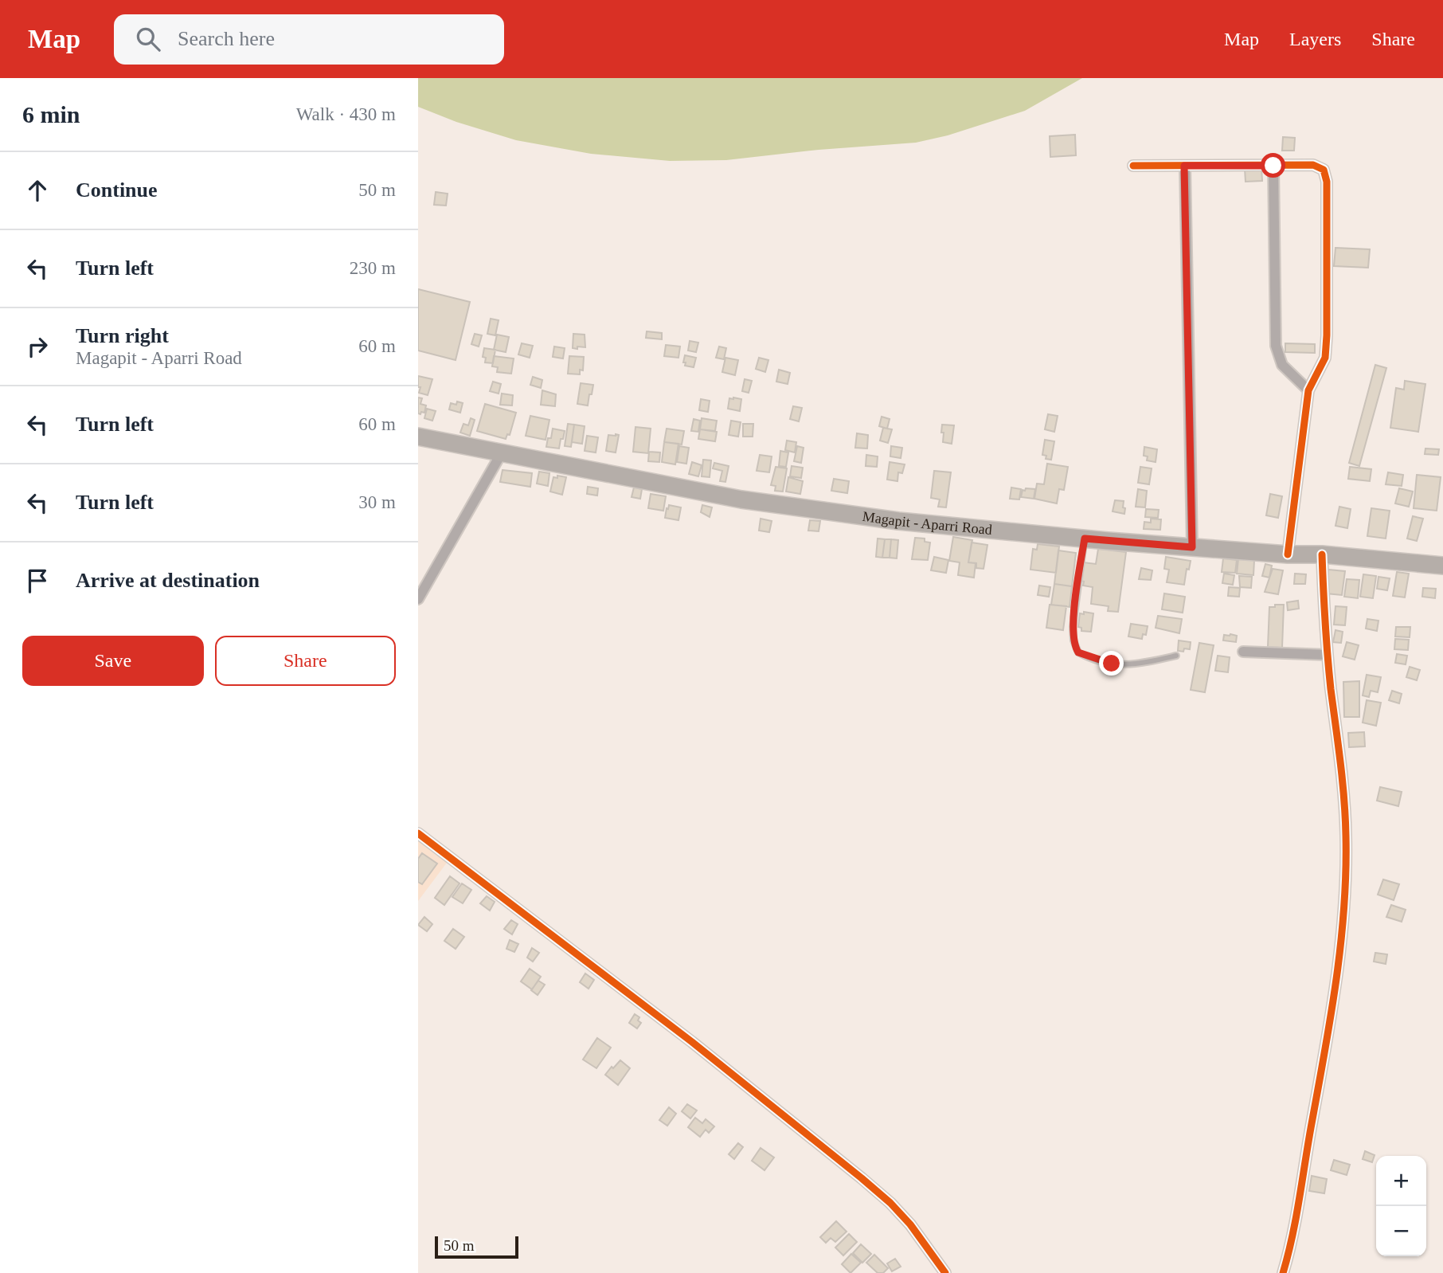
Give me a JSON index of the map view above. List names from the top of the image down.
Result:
{
  "streets": {
    "main road": ["Magapit - Aparri Road"]
  },
  "scale_bar": "50 m",
  "page": {
    "header": "Map",
    "search": "Search here",
    "nav": ["Map", "Layers", "Share"],
    "heading": ["6 min", "Walk · 430 m"],
    "list": [
      ["Continue", "50 m"],
      ["Turn left", "230 m"],
      ["Turn right", "Magapit - Aparri Road", "60 m"],
      ["Turn left", "60 m"],
      ["Turn left", "30 m"],
      "Arrive at destination"
    ],
    "buttons": ["Save", "Share"],
    "map_buttons": ["+", "−"],
    "scale": "50 m"
  }
}
